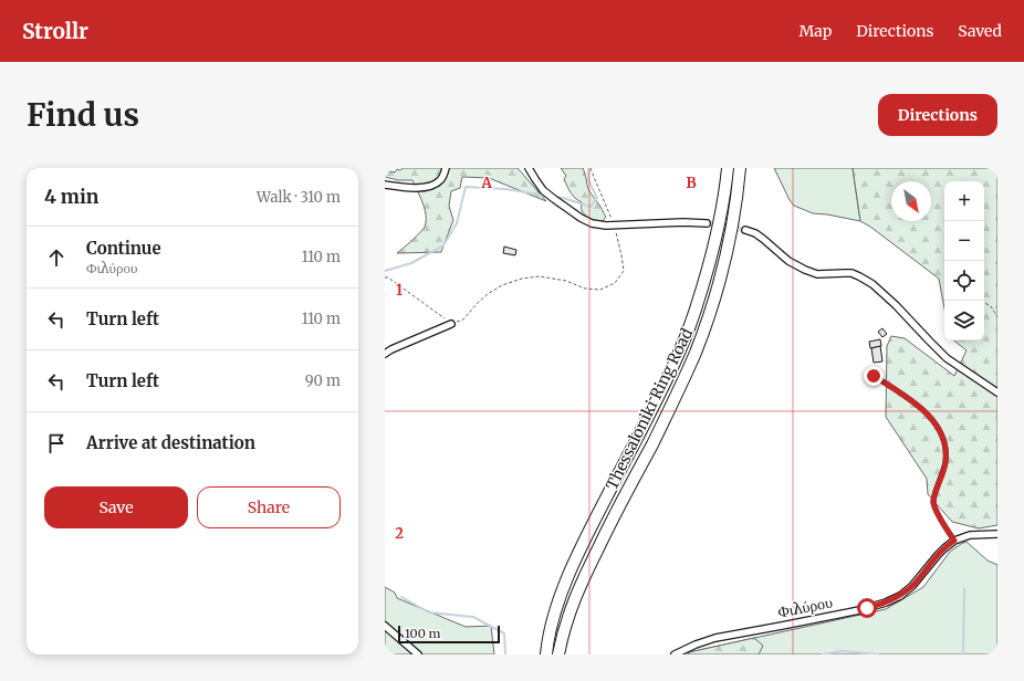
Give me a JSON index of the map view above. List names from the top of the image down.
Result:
{
  "streets": {
    "highway": ["Thessaloniki Ring Road"],
    "street": ["Φιλύρου"]
  },
  "scale_bar": "100 m",
  "north": "bottom right",
  "page": {
    "header": "Strollr",
    "nav": ["Map", "Directions", "Saved"],
    "buttons": [
      "Directions",
      ["Save", "Share"]
    ],
    "title": "Find us",
    "heading": ["4 min", "Walk · 310 m"],
    "map_buttons": ["+", "−"],
    "list": [
      ["Continue", "Φιλύρου", "110 m"],
      ["Turn left", "110 m"],
      ["Turn left", "90 m"],
      "Arrive at destination"
    ],
    "scale": "100 m"
  },
  "grid": {
    "columns": ["A", "B"],
    "rows": ["1", "2"]
  }
}
